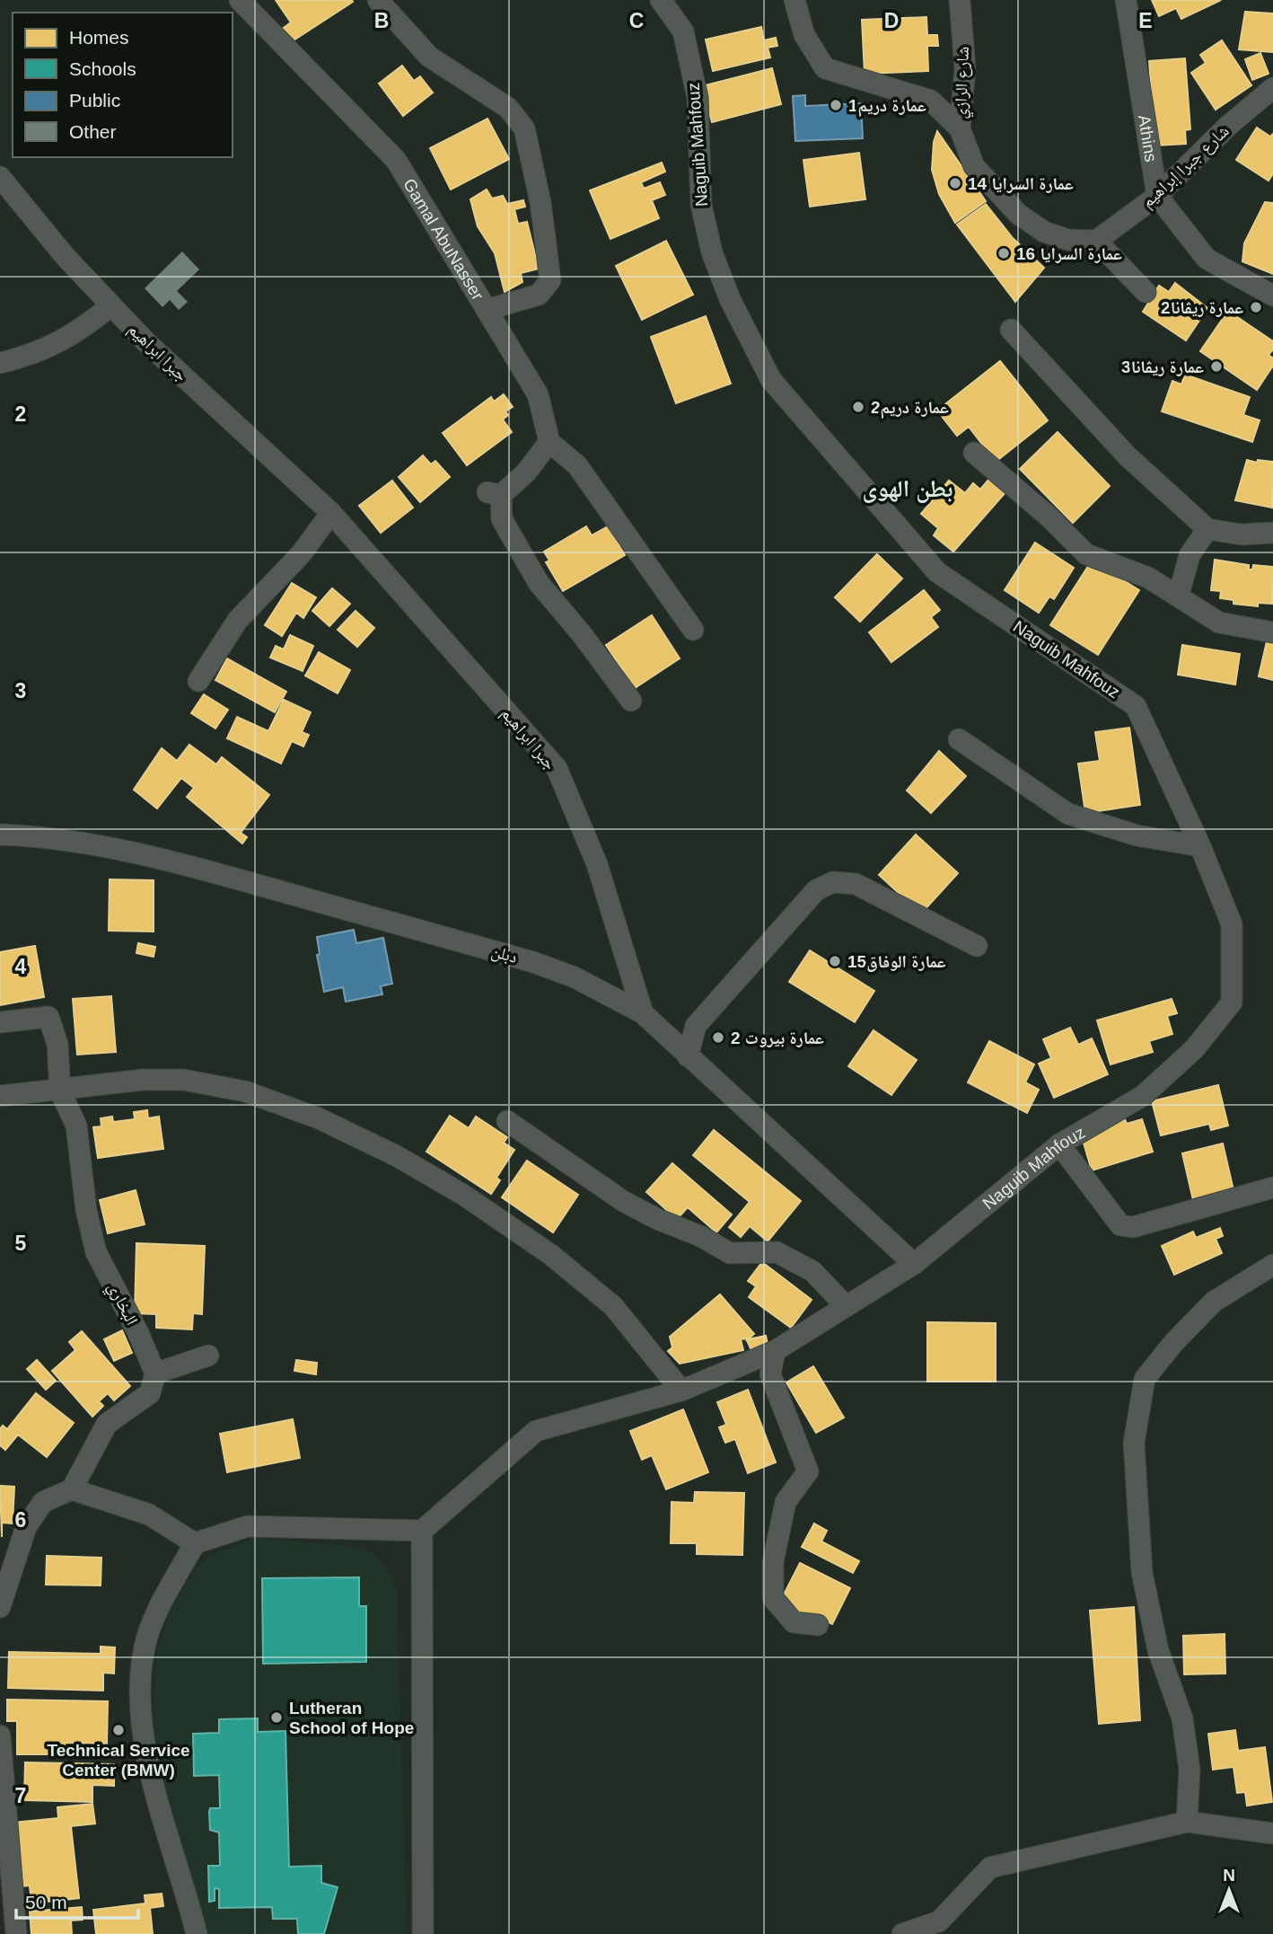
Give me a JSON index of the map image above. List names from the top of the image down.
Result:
{
  "streets": {
    "street": [
      "شارع الرازي",
      "Athins",
      "Naguib Mahfouz",
      "شارع جبرا إبراهيم",
      "Gamal AbuNasser",
      "جبرا ابراهيم",
      "دبلن",
      "البخاري"
    ]
  },
  "crossings": [
    ["Athins", "شارع جبرا إبراهيم"],
    ["Naguib Mahfouz", "دبلن"],
    ["جبرا ابراهيم", "دبلن"]
  ],
  "districts": ["بطن الهوى"],
  "places": [
    "عمارة دريم1",
    "عمارة السرايا 14",
    "عمارة السرايا 16",
    "عمارة ريڤانا2",
    "عمارة ريڤانا3",
    "عمارة دريم2",
    "عمارة الوفاق15",
    "عمارة بيروت 2",
    "Lutheran School of Hope",
    "Technical Service Center (BMW)"
  ],
  "legend": [
    "Homes",
    "Schools",
    "Public",
    "Other"
  ],
  "scale_bar": "50 m",
  "north": "top",
  "grid": {
    "columns": [
      "B",
      "C",
      "D",
      "E"
    ],
    "rows": [
      "2",
      "3",
      "4",
      "5",
      "6",
      "7"
    ]
  }
}
